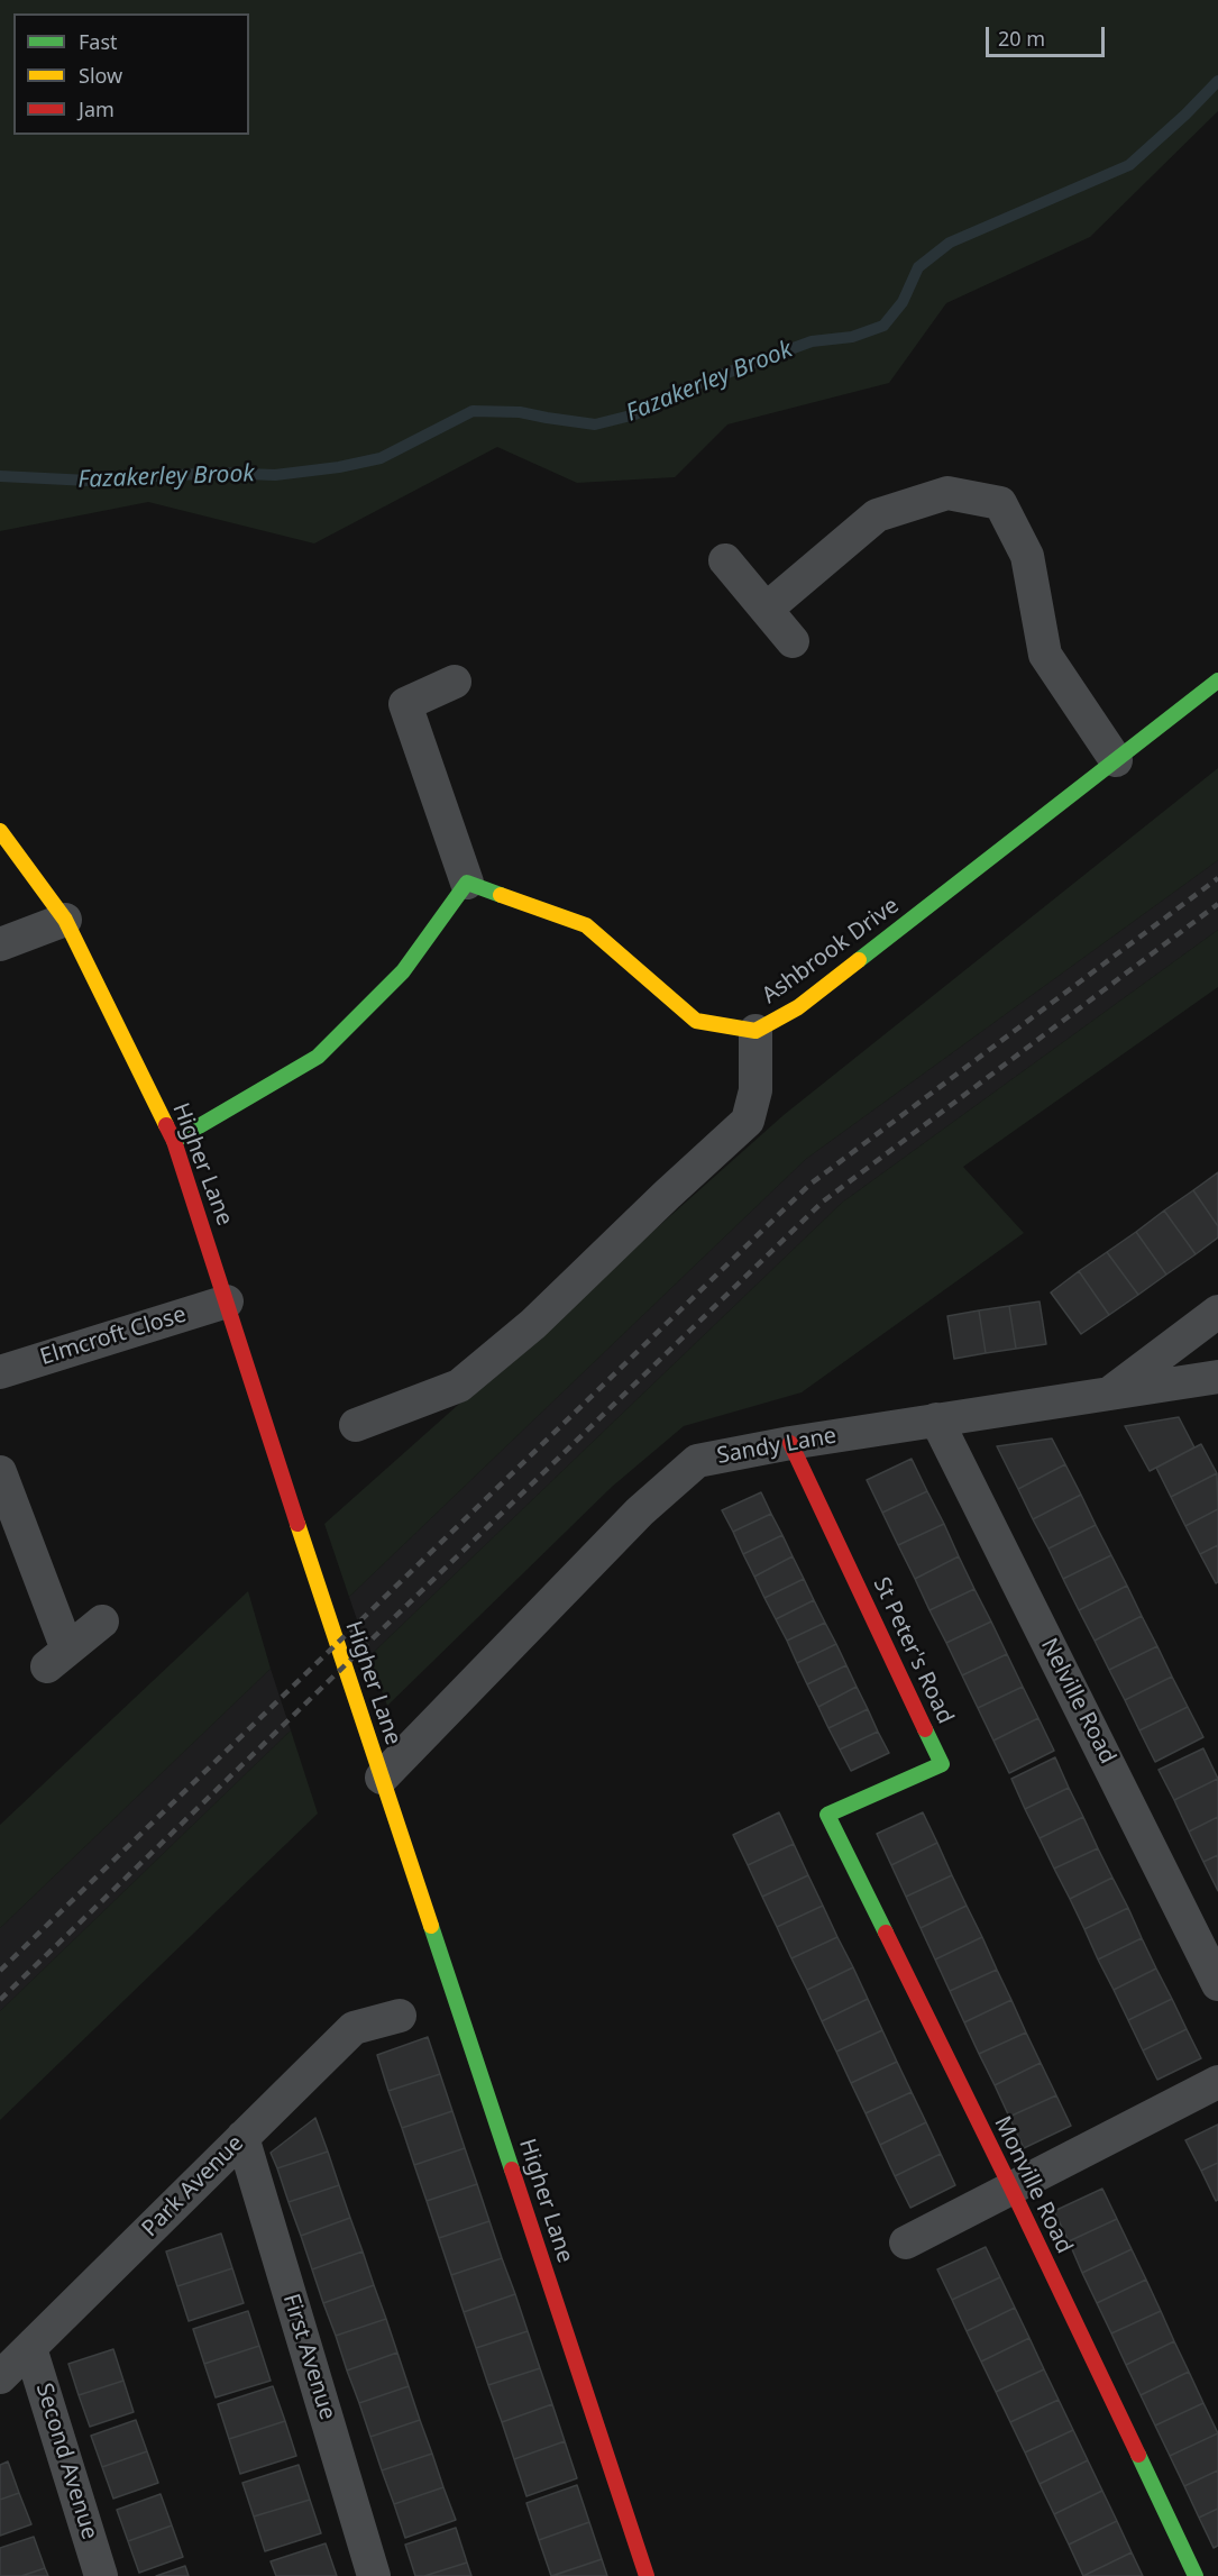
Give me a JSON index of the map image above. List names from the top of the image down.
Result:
{
  "streets": {
    "street": [
      "Ashbrook Drive",
      "Higher Lane",
      "Elmcroft Close",
      "Sandy Lane",
      "St Peter's Road",
      "Nelville Road",
      "Monville Road",
      "Park Avenue",
      "First Avenue",
      "Second Avenue"
    ]
  },
  "crossings": [
    ["Higher Lane", "Elmcroft Close"],
    ["Higher Lane", "Sandy Lane"],
    ["Sandy Lane", "St Peter's Road"],
    ["Sandy Lane", "Nelville Road"],
    ["St Peter's Road", "Monville Road"],
    ["Park Avenue", "First Avenue"],
    ["Park Avenue", "Second Avenue"]
  ],
  "water": ["Fazakerley Brook"],
  "legend": ["Fast", "Slow", "Jam"],
  "scale_bar": "20 m"
}
